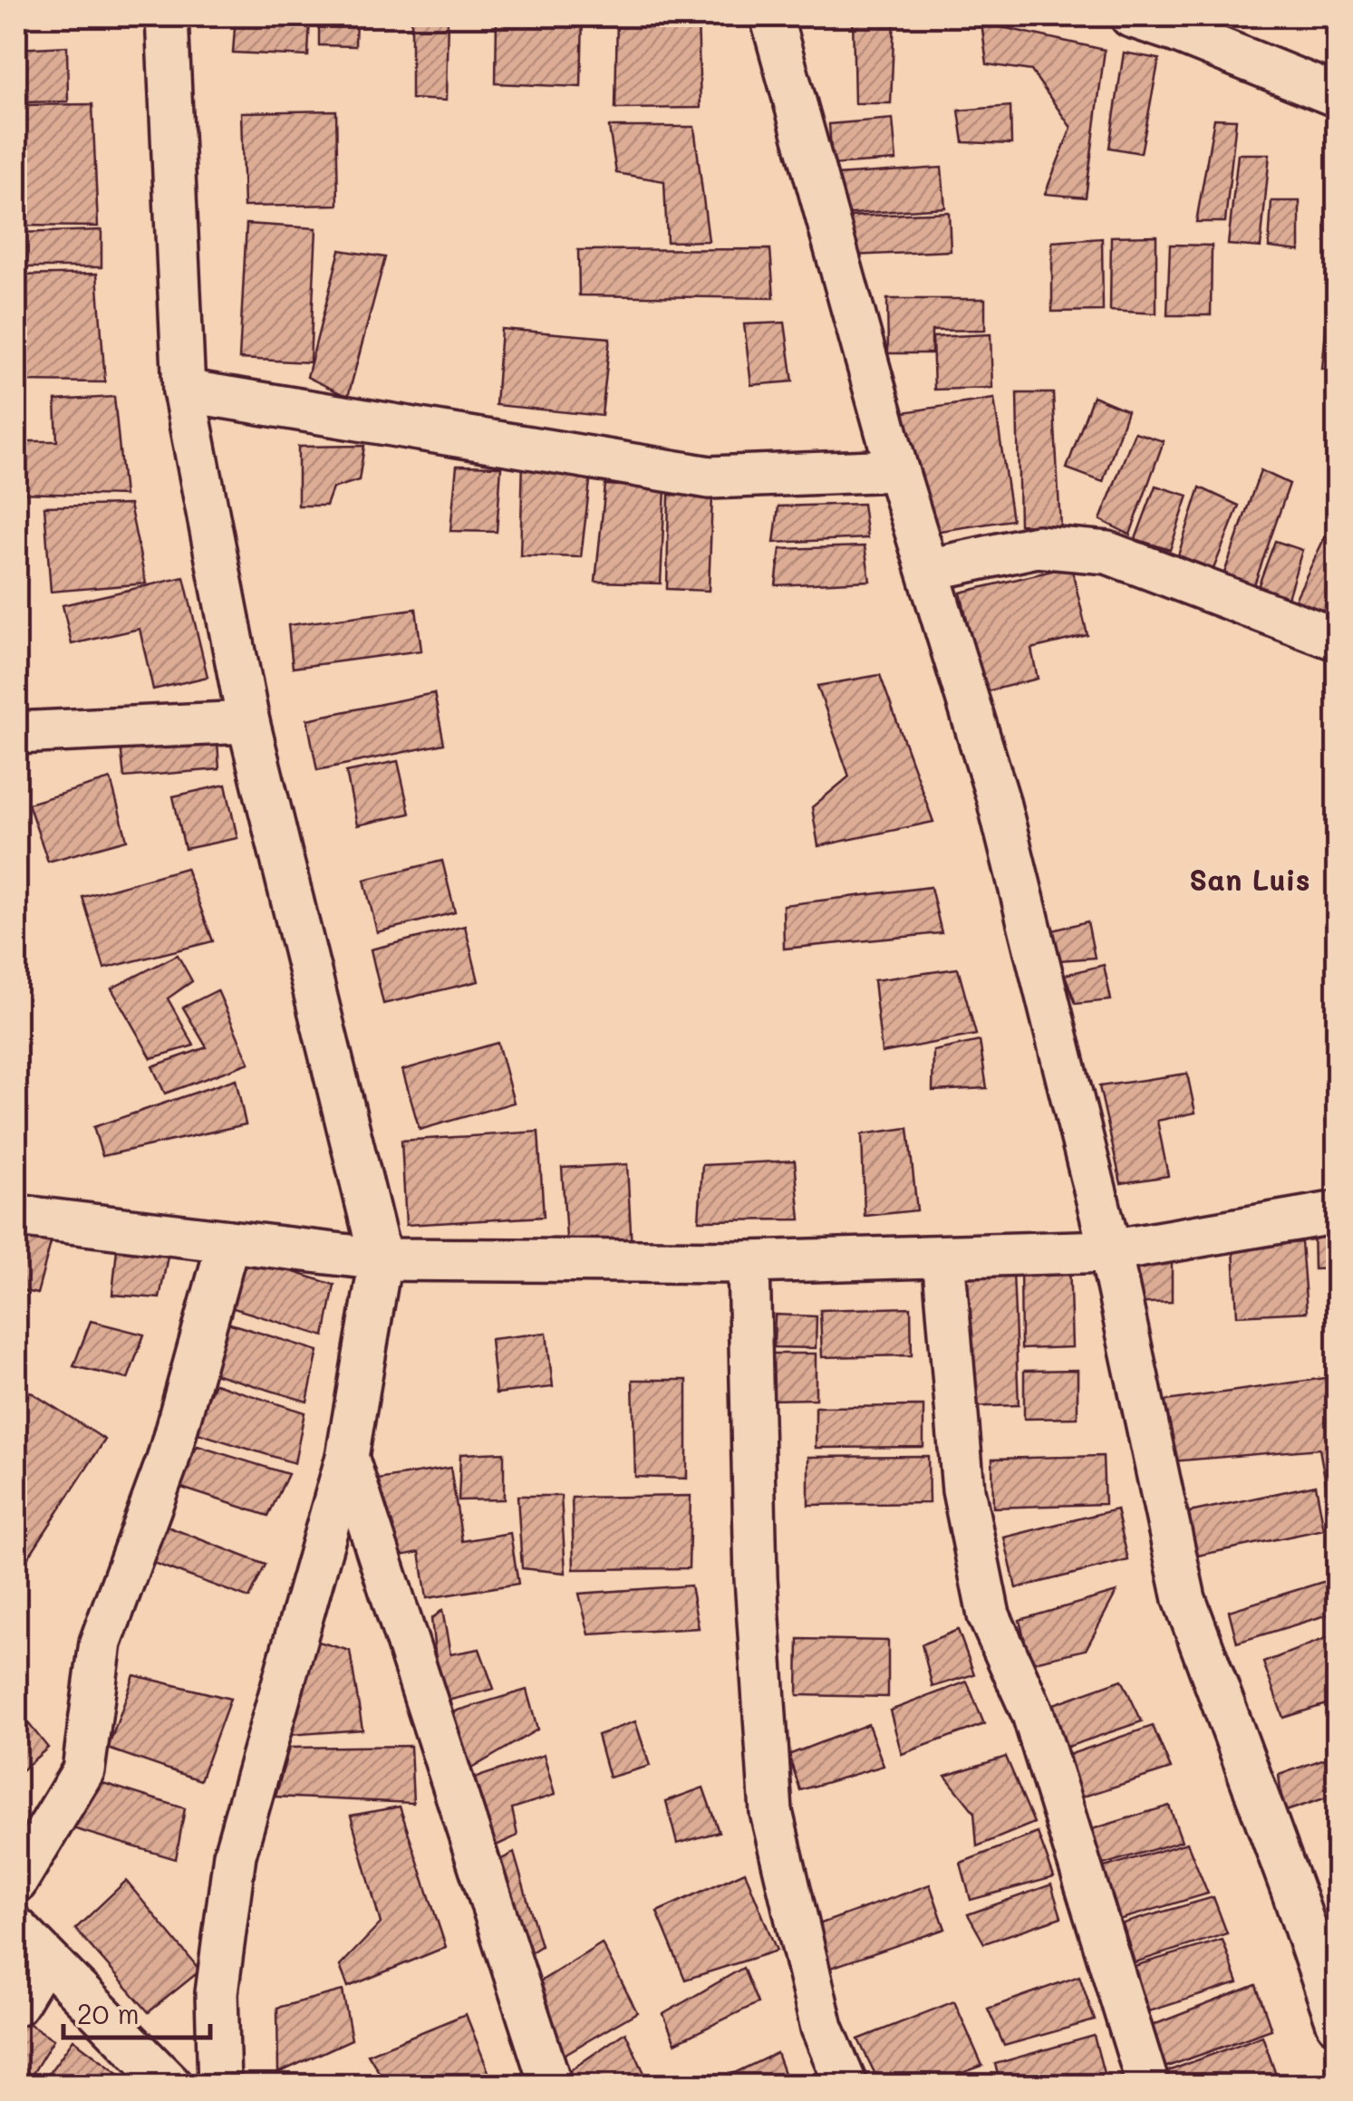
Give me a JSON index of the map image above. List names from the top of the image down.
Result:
{
  "districts": ["San Luis"],
  "scale_bar": "20 m"
}
